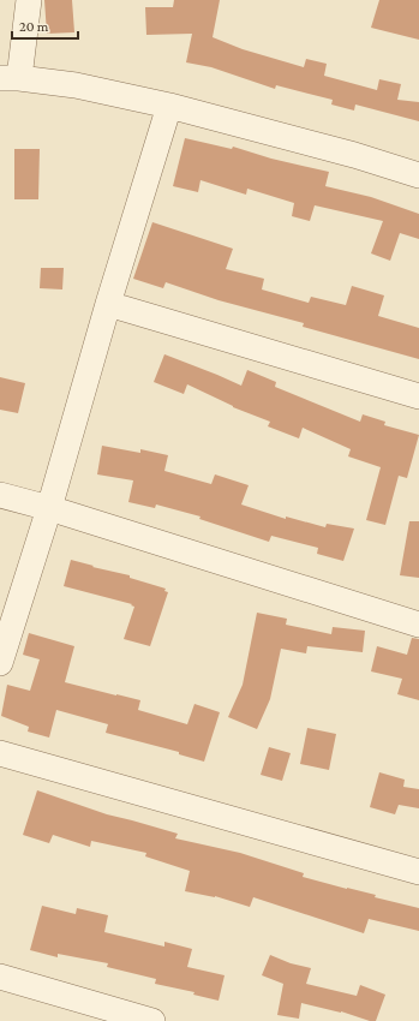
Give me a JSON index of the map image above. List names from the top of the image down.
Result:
{
  "scale_bar": "20 m"
}
